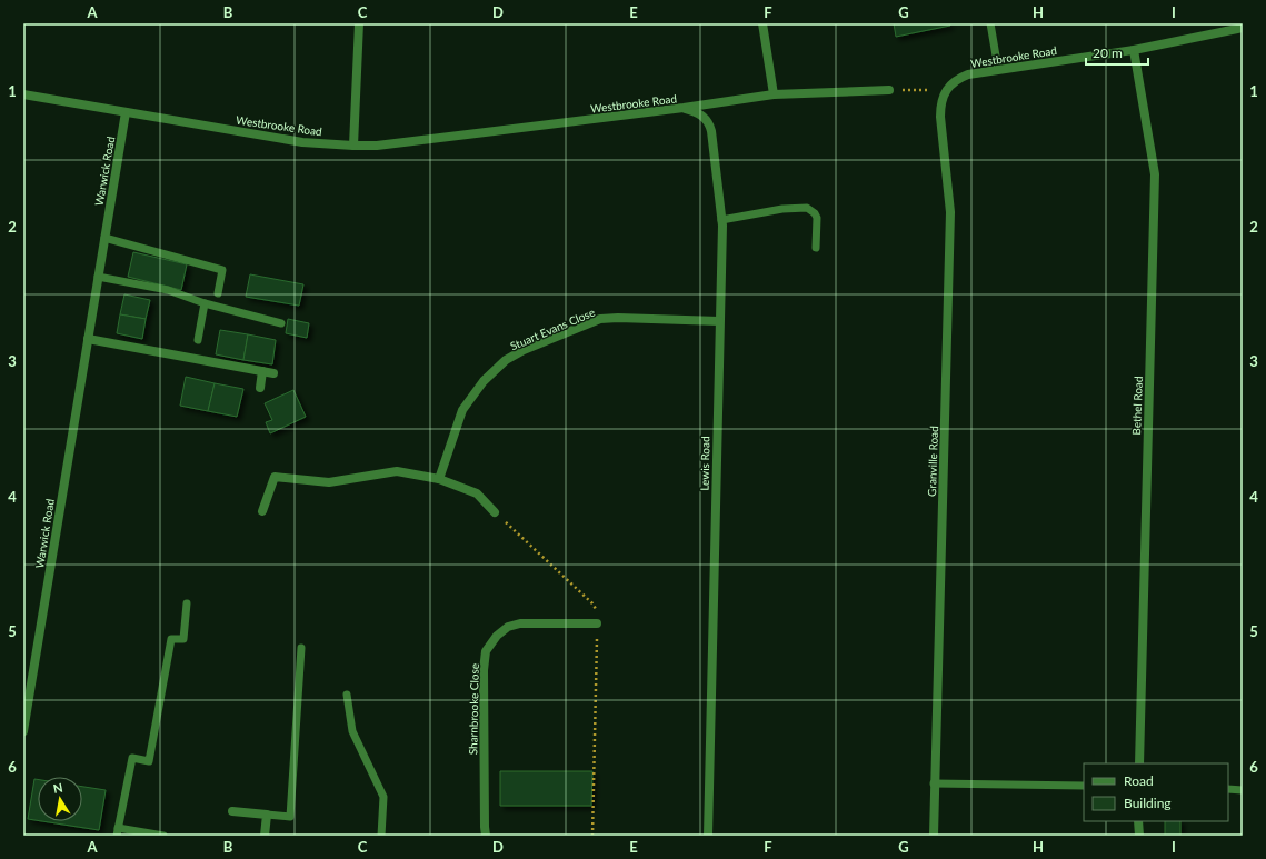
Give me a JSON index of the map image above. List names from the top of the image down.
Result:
{
  "streets": {
    "street": [
      "Westbrooke Road",
      "Warwick Road",
      "Stuart Evans Close",
      "Bethel Road",
      "Granville Road",
      "Lewis Road",
      "Sharnbrooke Close"
    ]
  },
  "crossings": [
    ["Westbrooke Road", "Warwick Road"],
    ["Westbrooke Road", "Bethel Road"],
    ["Westbrooke Road", "Granville Road"],
    ["Westbrooke Road", "Lewis Road"],
    ["Stuart Evans Close", "Lewis Road"]
  ],
  "legend": ["Road", "Building"],
  "scale_bar": "20 m",
  "north": "top",
  "grid": {
    "columns": [
      "A",
      "B",
      "C",
      "D",
      "E",
      "F",
      "G",
      "H",
      "I"
    ],
    "rows": [
      "1",
      "2",
      "3",
      "4",
      "5",
      "6"
    ]
  }
}
